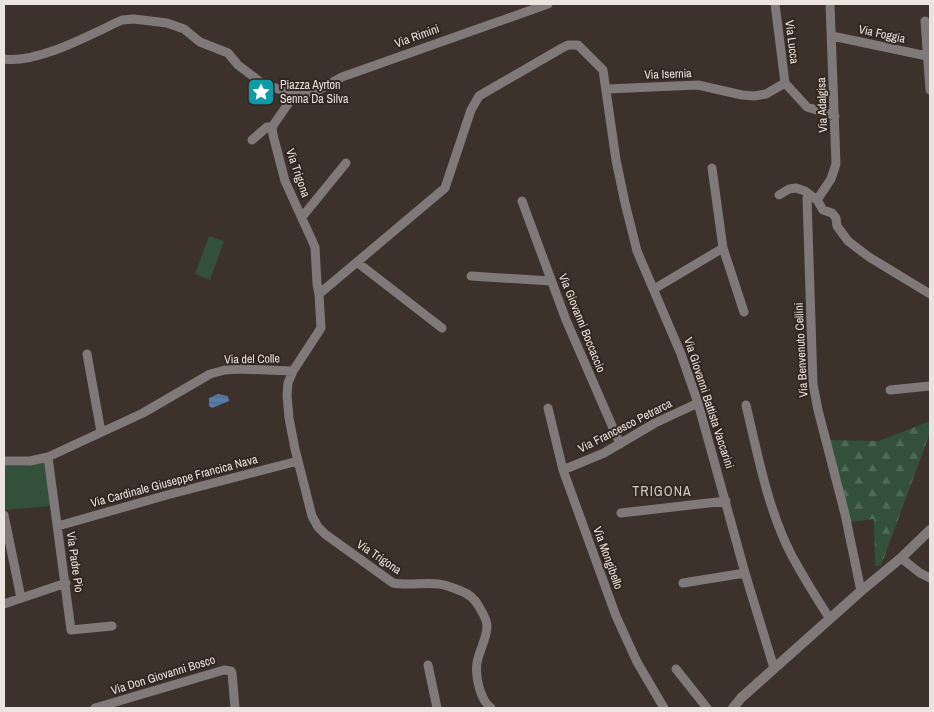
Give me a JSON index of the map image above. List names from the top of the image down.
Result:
{
  "streets": {
    "street": [
      "Via Foggia",
      "Via Rimini",
      "Via Lucca",
      "Via Isernia",
      "Via Adalgisa",
      "Via Trigona",
      "Via Giovanni Boccaccio",
      "Via Benvenuto Cellini",
      "Via del Colle",
      "Via Giovanni Battista Vaccarini",
      "Via Francesco Petrarca",
      "Via Cardinale Giuseppe Francica Nava",
      "Via Mongibello",
      "Via Padre Pio",
      "Via Don Giovanni Bosco"
    ]
  },
  "crossings": [
    ["Via Foggia", "Via Adalgisa"],
    ["Via Lucca", "Via Isernia"],
    ["Via Isernia", "Via Giovanni Battista Vaccarini"],
    ["Via Trigona", "Via del Colle"],
    ["Via Trigona", "Via Cardinale Giuseppe Francica Nava"],
    ["Via Giovanni Boccaccio", "Via Francesco Petrarca"],
    ["Via del Colle", "Via Padre Pio"],
    ["Via Giovanni Battista Vaccarini", "Via Francesco Petrarca"],
    ["Via Francesco Petrarca", "Via Mongibello"],
    ["Via Cardinale Giuseppe Francica Nava", "Via Padre Pio"]
  ],
  "districts": ["TRIGONA"],
  "places": {
    "place": ["Piazza Ayrton Senna Da Silva"]
  }
}
